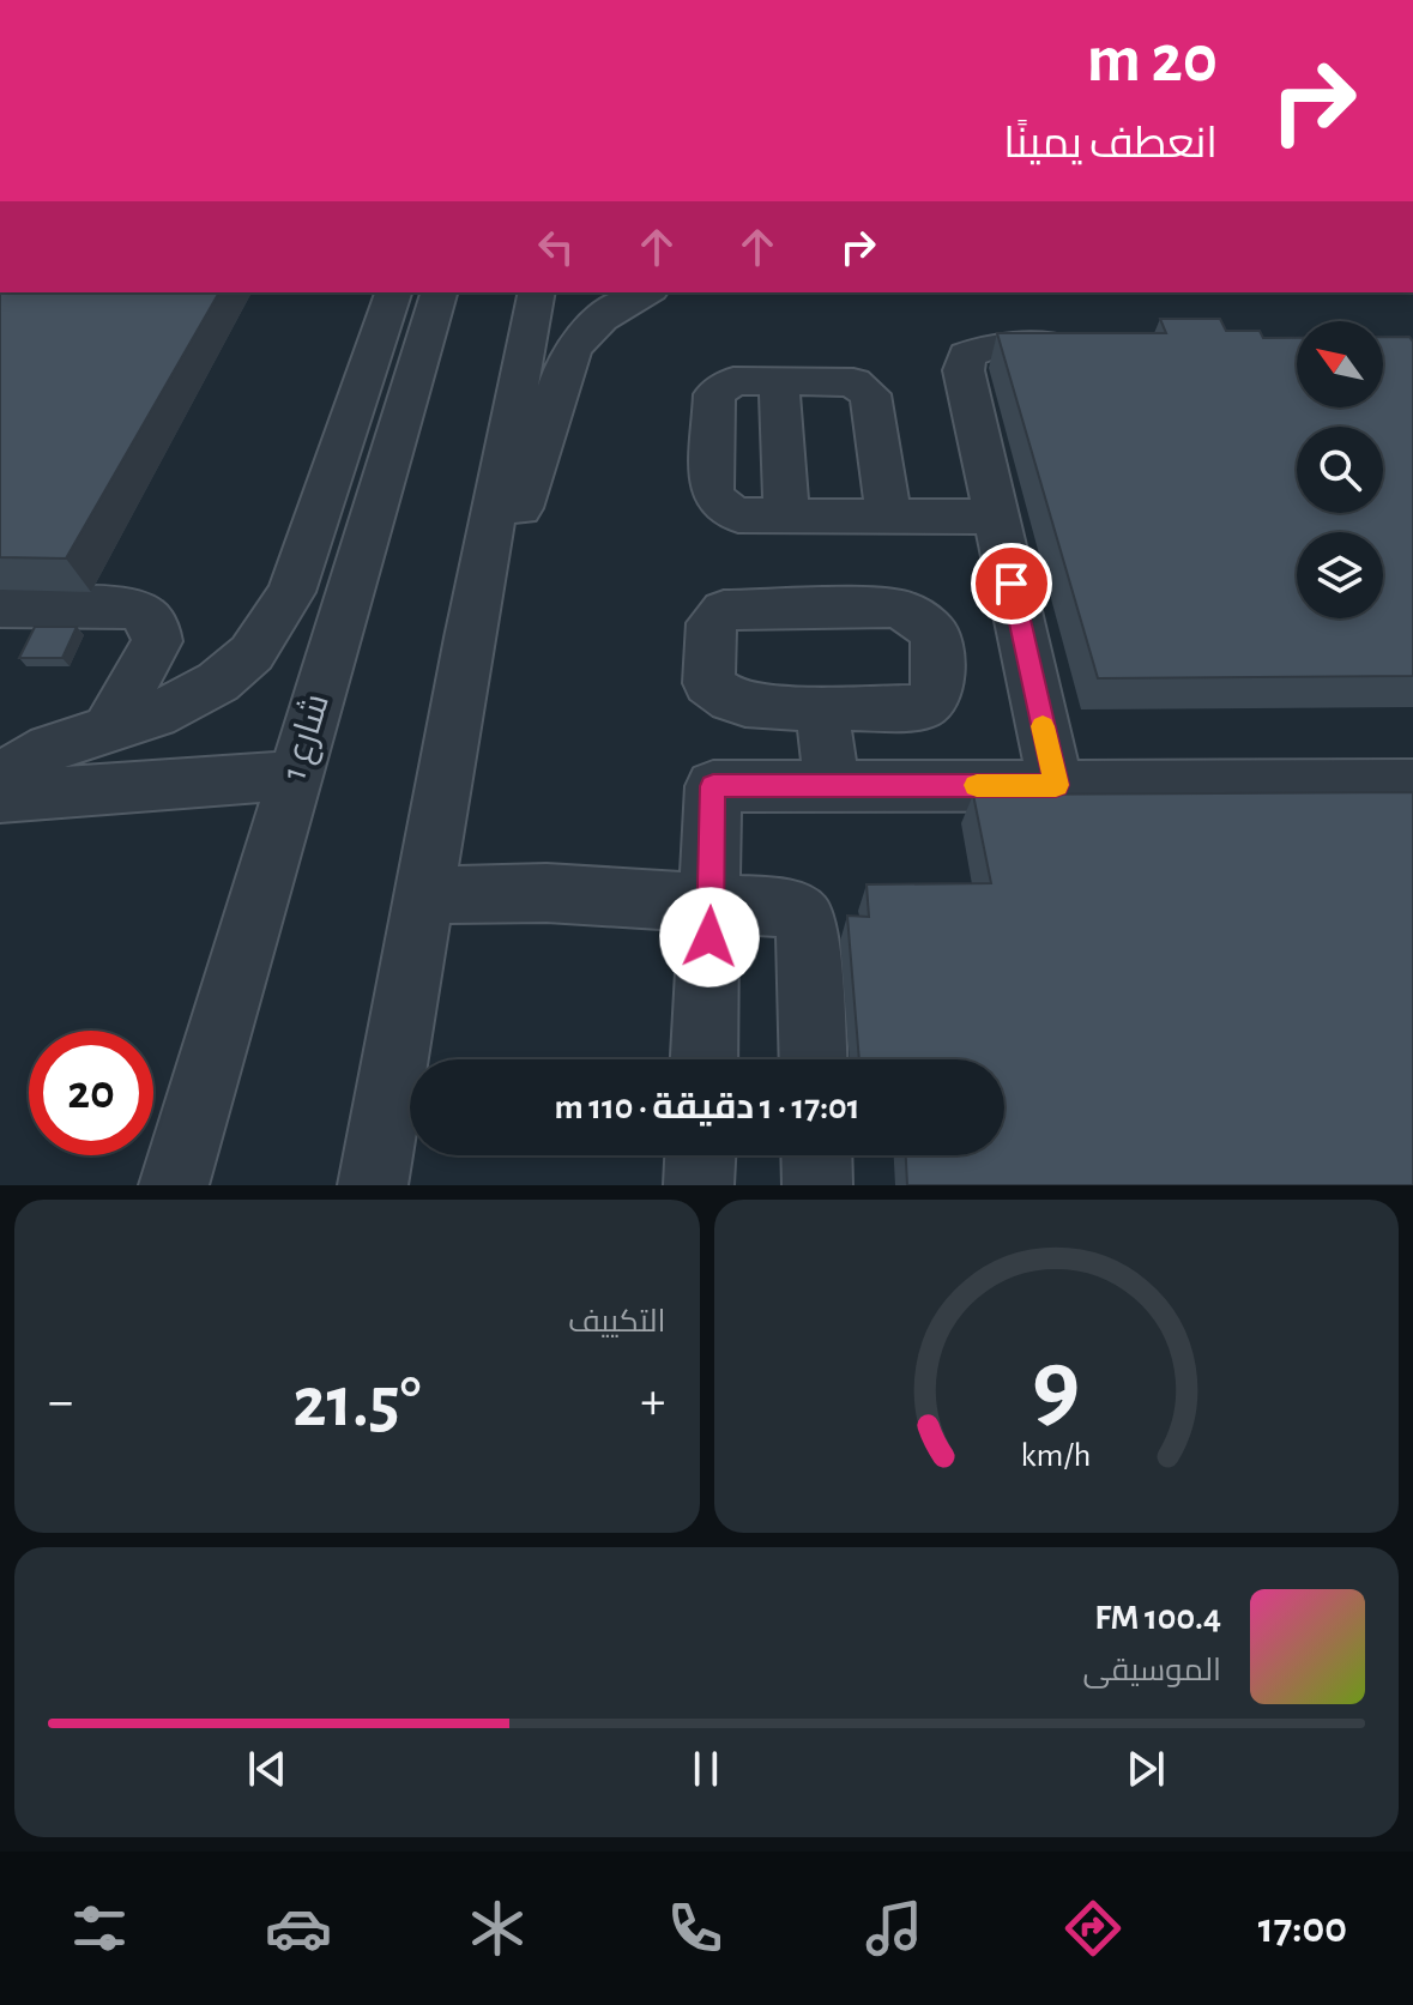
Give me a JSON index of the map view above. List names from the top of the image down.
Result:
{
  "streets": {
    "street": ["شارع 1"]
  },
  "north": "top left",
  "page": {
    "turn": ["20 m", "انعطف يمينًا"],
    "limit": "20",
    "trip": "17:01 · 1 دقيقة · 110 m",
    "tile": "التكييف",
    "heat": ["−", "21.5°", "+"],
    "song": ["100.4 FM", "الموسيقى"],
    "tabs": "17:00",
    "gauge": ["9", "km/h"]
  }
}
